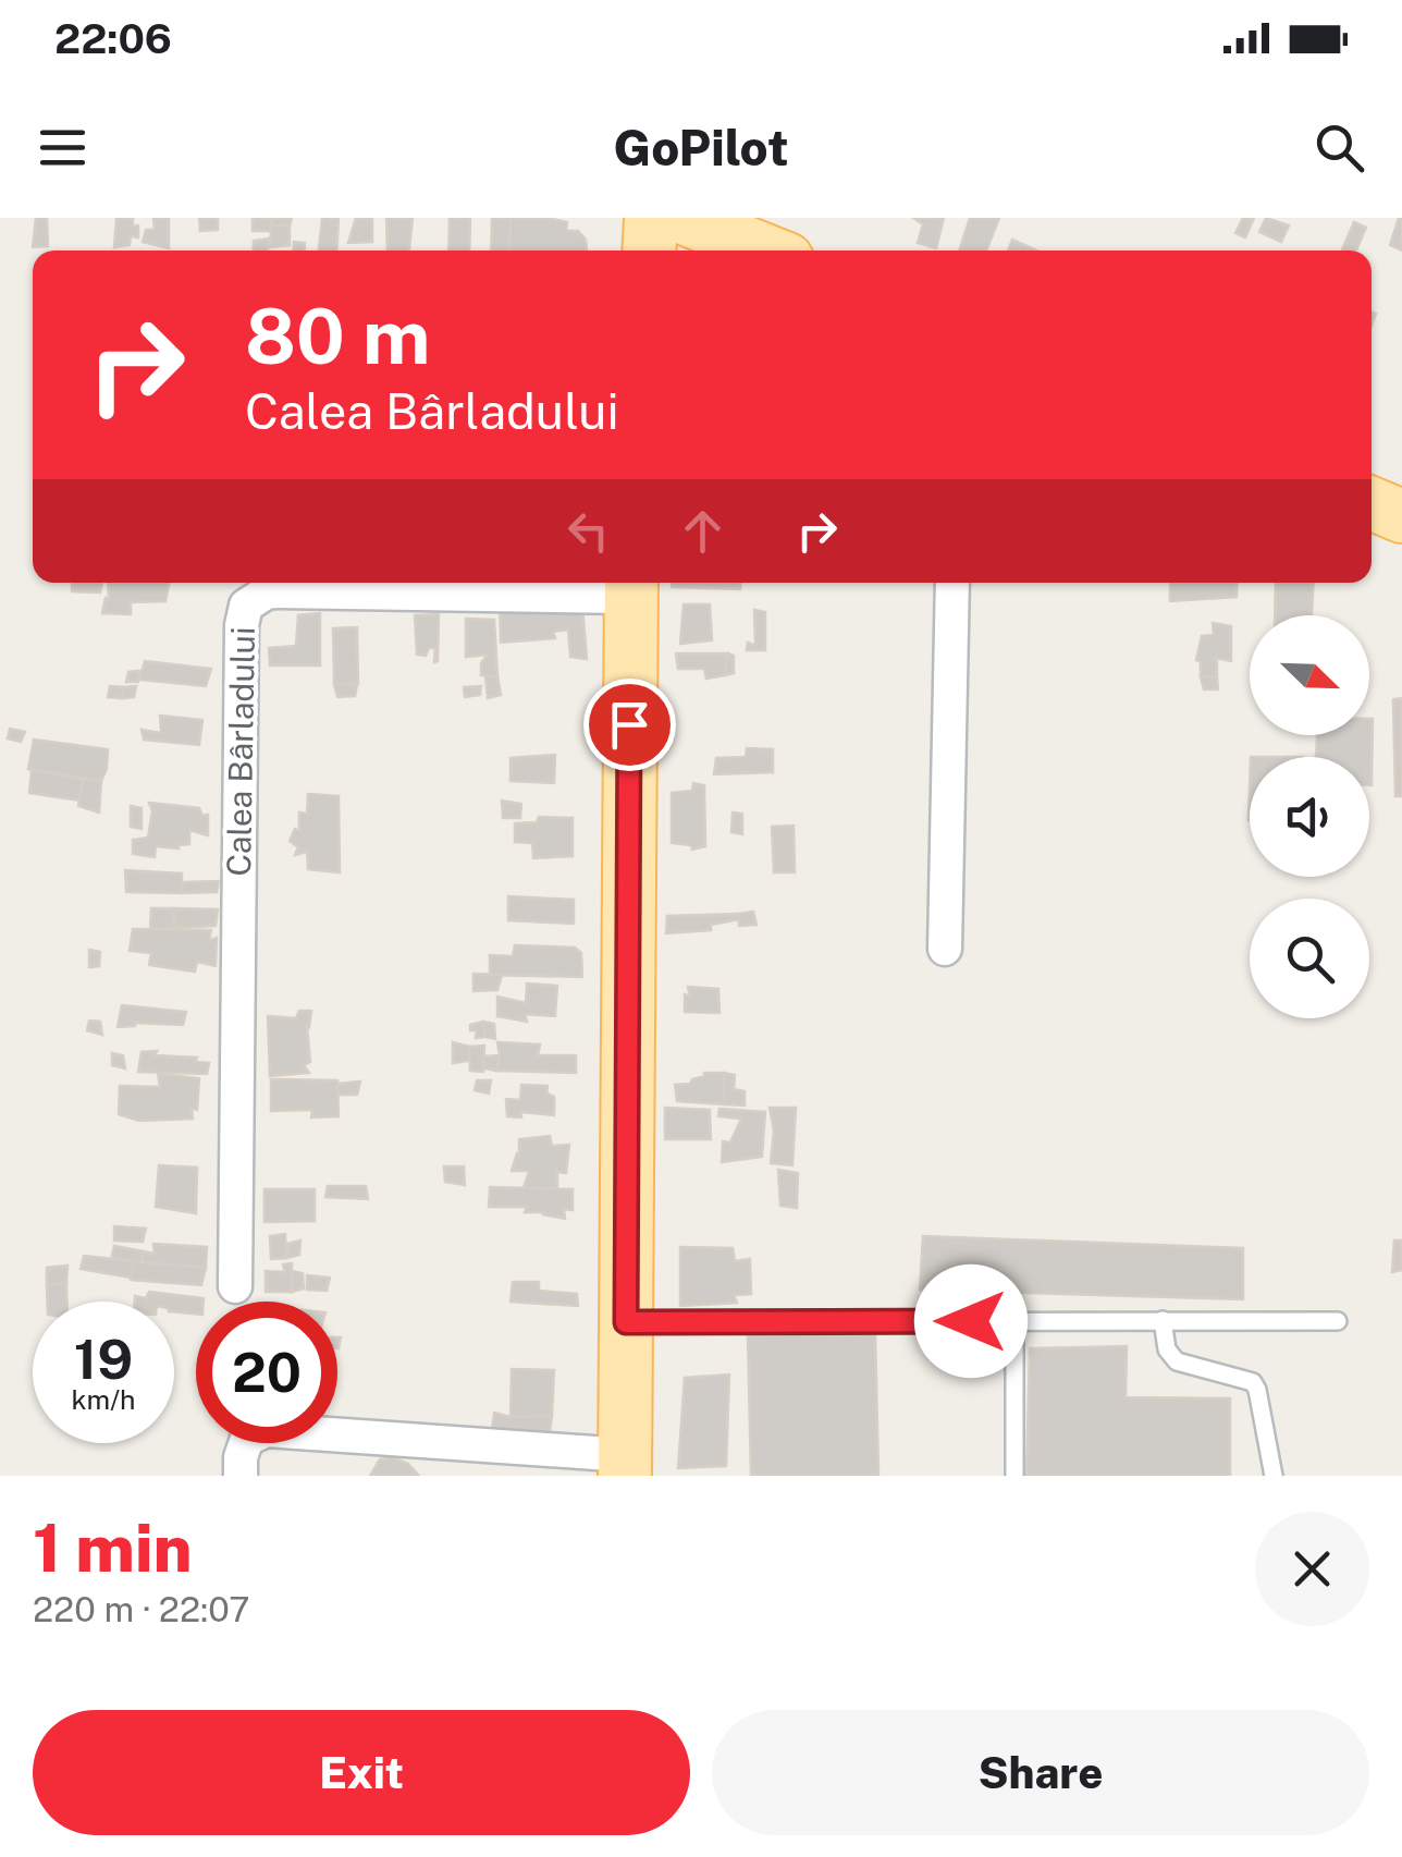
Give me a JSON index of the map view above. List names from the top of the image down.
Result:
{
  "streets": {
    "main road": ["Calea Bârladului"]
  },
  "north": "bottom right",
  "page": {
    "status": "22:06",
    "header": "GoPilot",
    "turn": ["80 m", "Calea Bârladului"],
    "speed": "19 km/h",
    "limit": "20",
    "heading": ["1 min", "220 m · 22:07"],
    "buttons": ["Exit", "Share"]
  }
}
